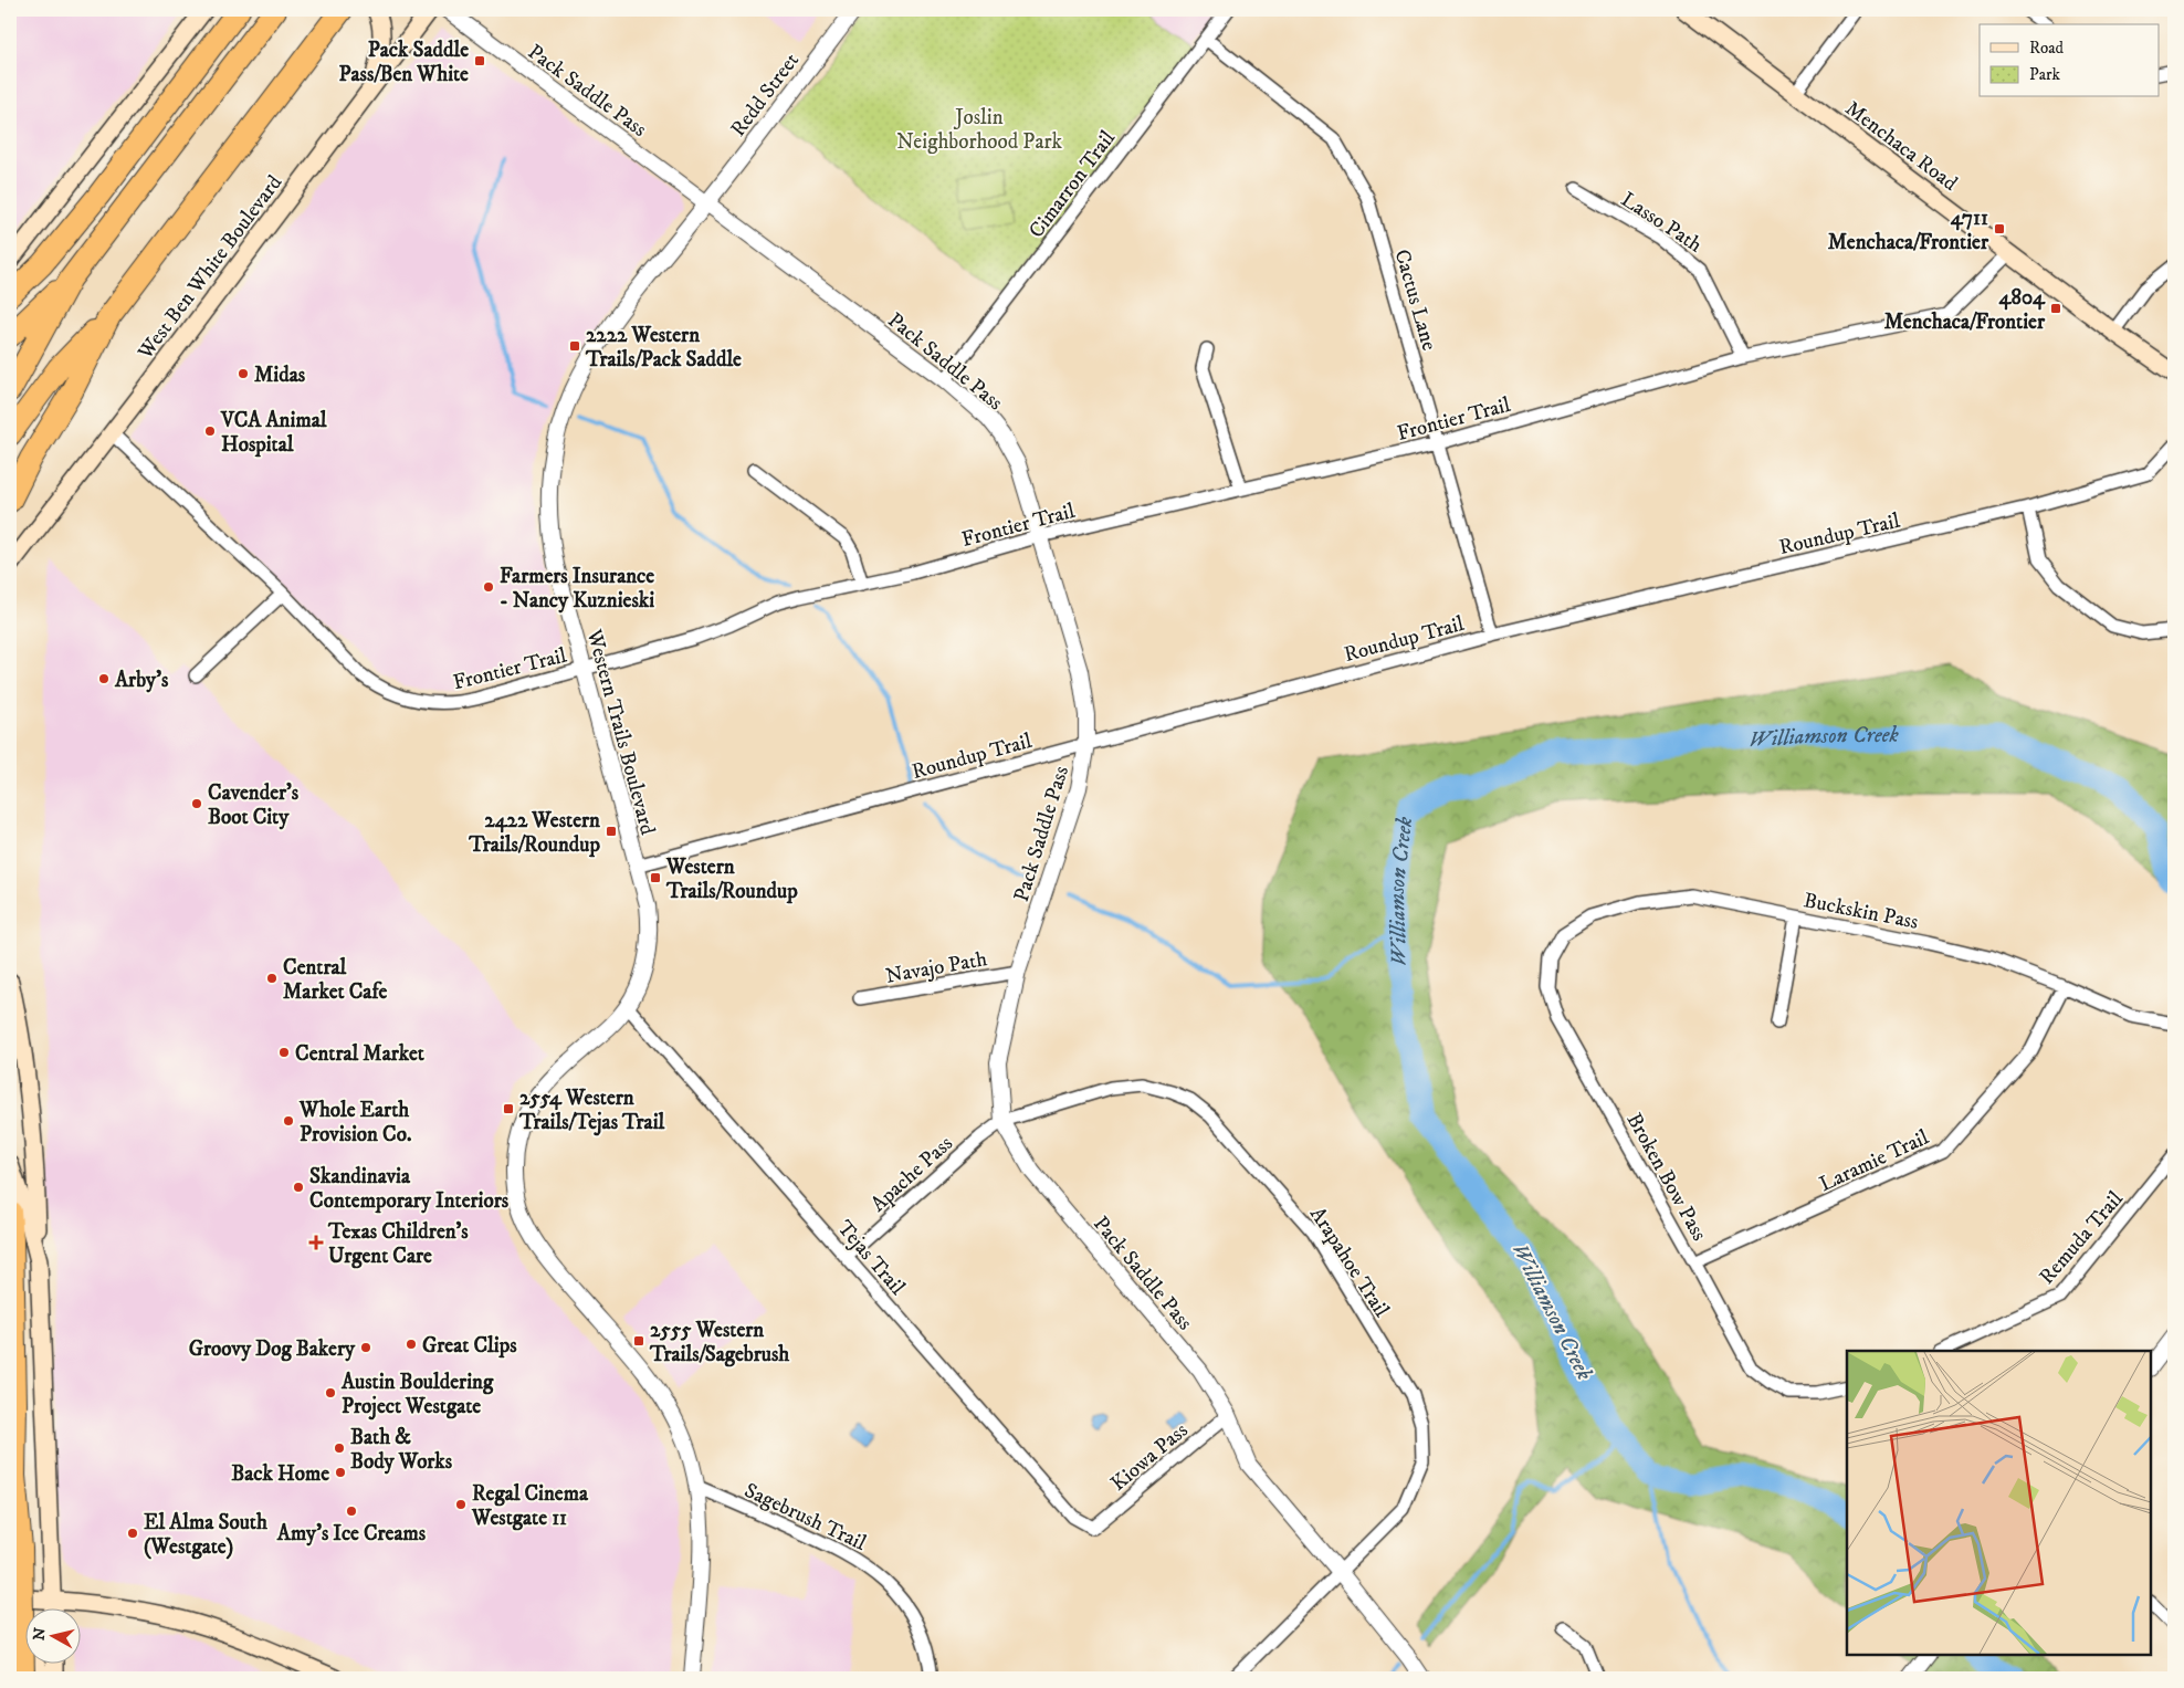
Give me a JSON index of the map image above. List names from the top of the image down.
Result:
{
  "streets": {
    "main road": ["Menchaca Road", "West Ben White Boulevard"],
    "street": [
      "Pack Saddle Pass",
      "Redd Street",
      "Cimarron Trail",
      "Lasso Path",
      "Cactus Lane",
      "Frontier Trail",
      "Roundup Trail",
      "Western Trails Boulevard",
      "Buckskin Pass",
      "Navajo Path",
      "Laramie Trail",
      "Apache Pass",
      "Broken Bow Pass",
      "Remuda Trail",
      "Tejas Trail",
      "Arapahoe Trail",
      "Kiowa Pass",
      "Sagebrush Trail"
    ]
  },
  "crossings": [
    ["Pack Saddle Pass", "Redd Street"],
    ["Pack Saddle Pass", "Cimarron Trail"],
    ["Pack Saddle Pass", "Frontier Trail"],
    ["Pack Saddle Pass", "Roundup Trail"],
    ["Pack Saddle Pass", "Western Trails Boulevard"],
    ["Pack Saddle Pass", "Navajo Path"],
    ["Pack Saddle Pass", "Apache Pass"],
    ["Pack Saddle Pass", "Arapahoe Trail"],
    ["Pack Saddle Pass", "Kiowa Pass"],
    ["Redd Street", "Western Trails Boulevard"],
    ["Menchaca Road", "Frontier Trail"],
    ["Cimarron Trail", "Cactus Lane"],
    ["Lasso Path", "Frontier Trail"],
    ["West Ben White Boulevard", "Frontier Trail"],
    ["Cactus Lane", "Frontier Trail"],
    ["Cactus Lane", "Roundup Trail"],
    ["Frontier Trail", "Western Trails Boulevard"],
    ["Roundup Trail", "Western Trails Boulevard"],
    ["Western Trails Boulevard", "Tejas Trail"],
    ["Western Trails Boulevard", "Sagebrush Trail"],
    ["Buckskin Pass", "Laramie Trail"],
    ["Buckskin Pass", "Broken Bow Pass"],
    ["Laramie Trail", "Broken Bow Pass"],
    ["Apache Pass", "Tejas Trail"],
    ["Apache Pass", "Arapahoe Trail"],
    ["Tejas Trail", "Kiowa Pass"]
  ],
  "water": ["Williamson Creek"],
  "parks": ["Joslin Neighborhood Park"],
  "places": {
    "transit": [
      "Pack Saddle Pass/Ben White",
      "4711 Menchaca/Frontier",
      "4804 Menchaca/Frontier",
      "2222 Western Trails/Pack Saddle",
      "2422 Western Trails/Roundup",
      "Western Trails/Roundup",
      "2554 Western Trails/Tejas Trail",
      "2555 Western Trails/Sagebrush"
    ],
    "other": [
      "Midas",
      "VCA Animal Hospital",
      "Farmers Insurance - Nancy Kuznieski",
      "Arby's",
      "Cavender's Boot City",
      "Central Market Cafe",
      "Central Market",
      "Whole Earth Provision Co.",
      "Skandinavia Contemporary Interiors",
      "Great Clips",
      "Groovy Dog Bakery",
      "Austin Bouldering Project Westgate",
      "Bath & Body Works",
      "Back Home",
      "Regal Cinema Westgate 11",
      "Amy's Ice Creams",
      "El Alma South (Westgate)"
    ],
    "health": ["Texas Children's Urgent Care"]
  },
  "legend": ["Road", "Park"],
  "north": "left"
}
